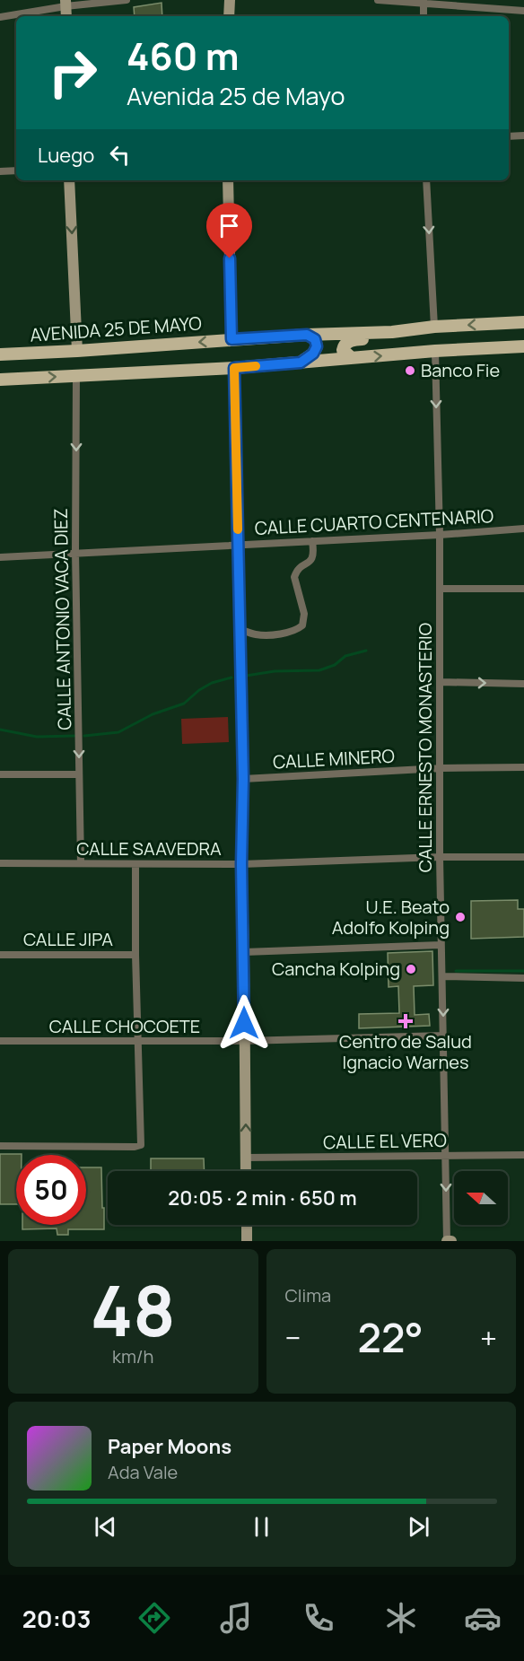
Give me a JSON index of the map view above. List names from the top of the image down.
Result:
{
  "streets": {
    "main road": ["AVENIDA 25 DE MAYO"],
    "street": [
      "CALLE CUARTO CENTENARIO",
      "CALLE ANTONIO VACA DIEZ",
      "CALLE ERNESTO MONASTERIO",
      "CALLE MINERO",
      "CALLE SAAVEDRA",
      "CALLE JIPA",
      "CALLE CHOCOETE",
      "CALLE EL VERO"
    ]
  },
  "crossings": [
    ["CALLE CUARTO CENTENARIO", "CALLE ANTONIO VACA DIEZ"],
    ["CALLE CUARTO CENTENARIO", "CALLE ERNESTO MONASTERIO"],
    ["CALLE ANTONIO VACA DIEZ", "CALLE SAAVEDRA"],
    ["CALLE ERNESTO MONASTERIO", "CALLE MINERO"],
    ["CALLE ERNESTO MONASTERIO", "CALLE SAAVEDRA"],
    ["CALLE ERNESTO MONASTERIO", "CALLE CHOCOETE"],
    ["CALLE ERNESTO MONASTERIO", "CALLE EL VERO"]
  ],
  "one_way": ["CALLE ANTONIO VACA DIEZ", "CALLE ERNESTO MONASTERIO"],
  "places": {
    "other": ["Banco Fie", "U.E. Beato Adolfo Kolping", "Cancha Kolping"],
    "health": ["Centro de Salud Ignacio Warnes"]
  },
  "north": "left",
  "page": {
    "turn": ["460 m", "Avenida 25 de Mayo"],
    "then": "Luego",
    "limit": "50",
    "trip": "20:05 · 2 min · 650 m",
    "tile": [
      ["48", "km/h"],
      "Clima"
    ],
    "heat": ["−", "22°", "+"],
    "song": ["Paper Moons", "Ada Vale"],
    "tabs": "20:03"
  }
}
